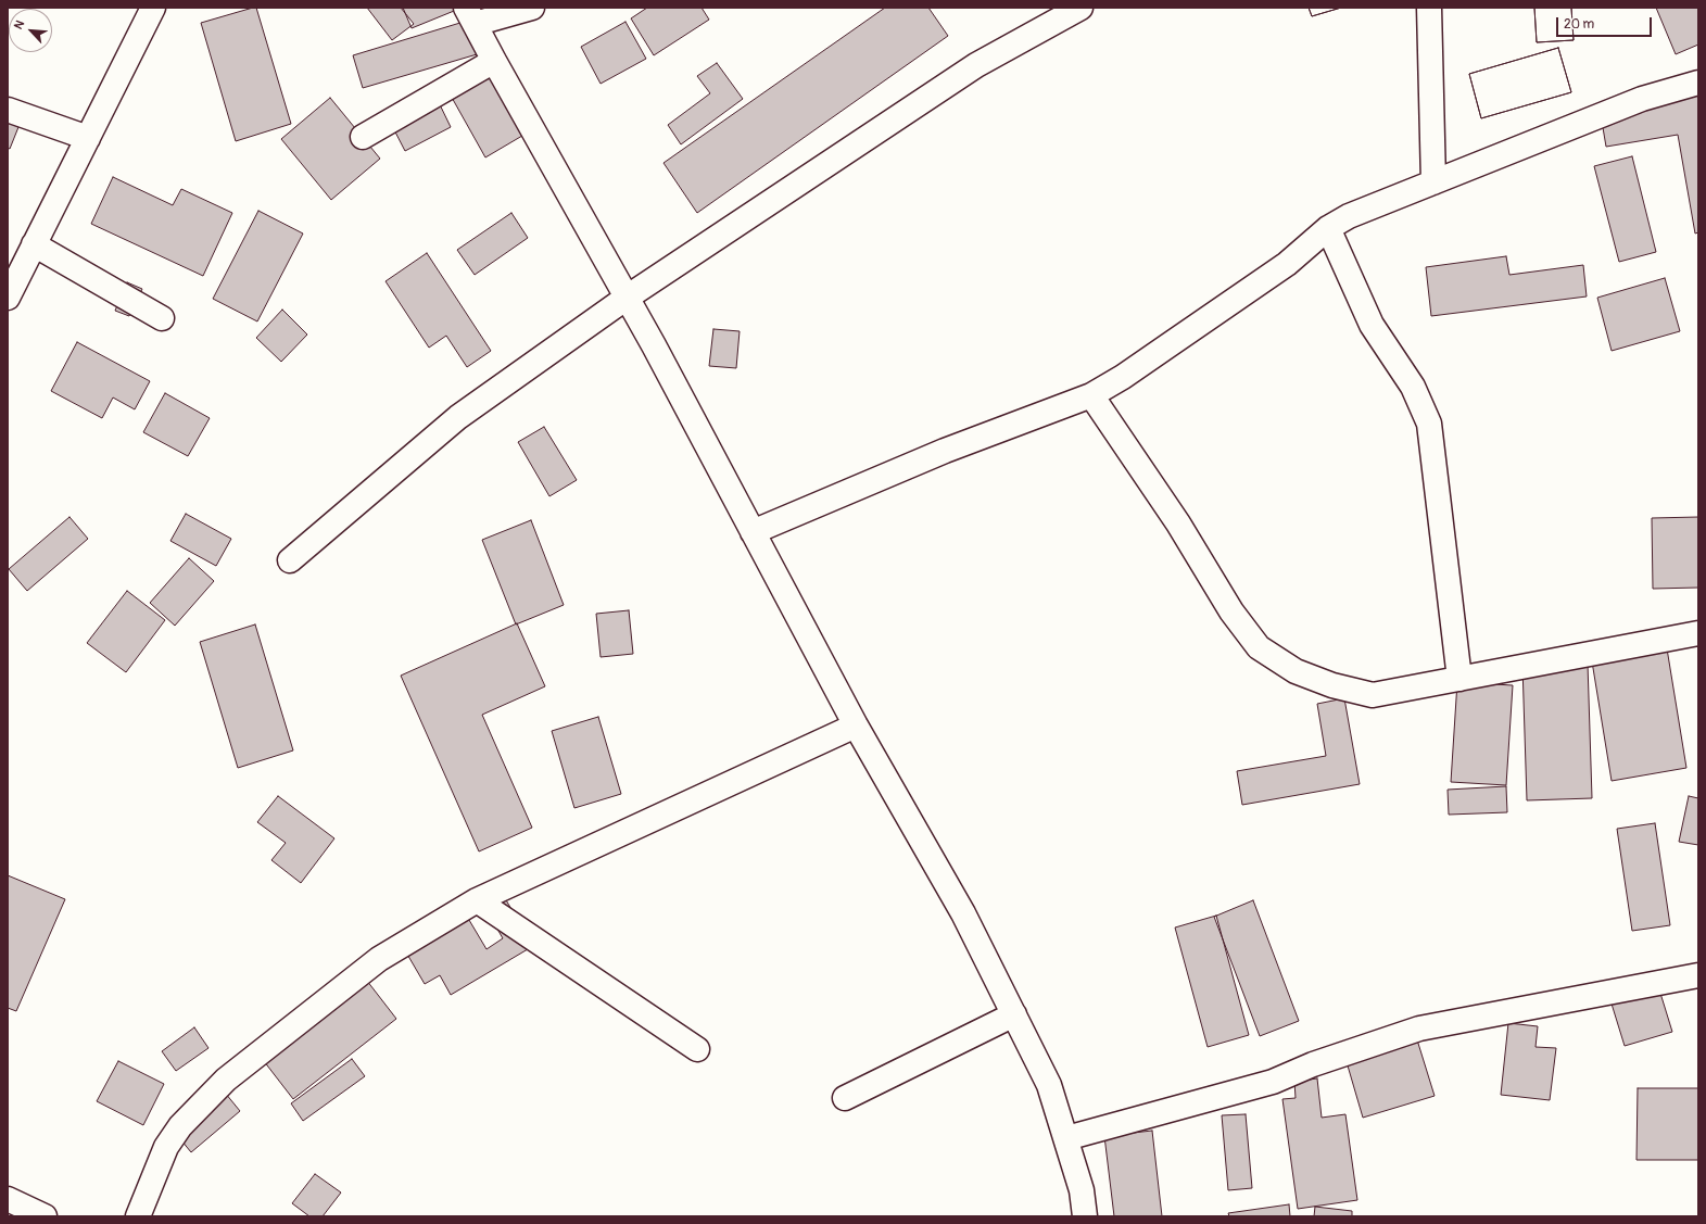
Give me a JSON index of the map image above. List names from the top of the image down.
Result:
{
  "scale_bar": "20 m",
  "north": "top left"
}
